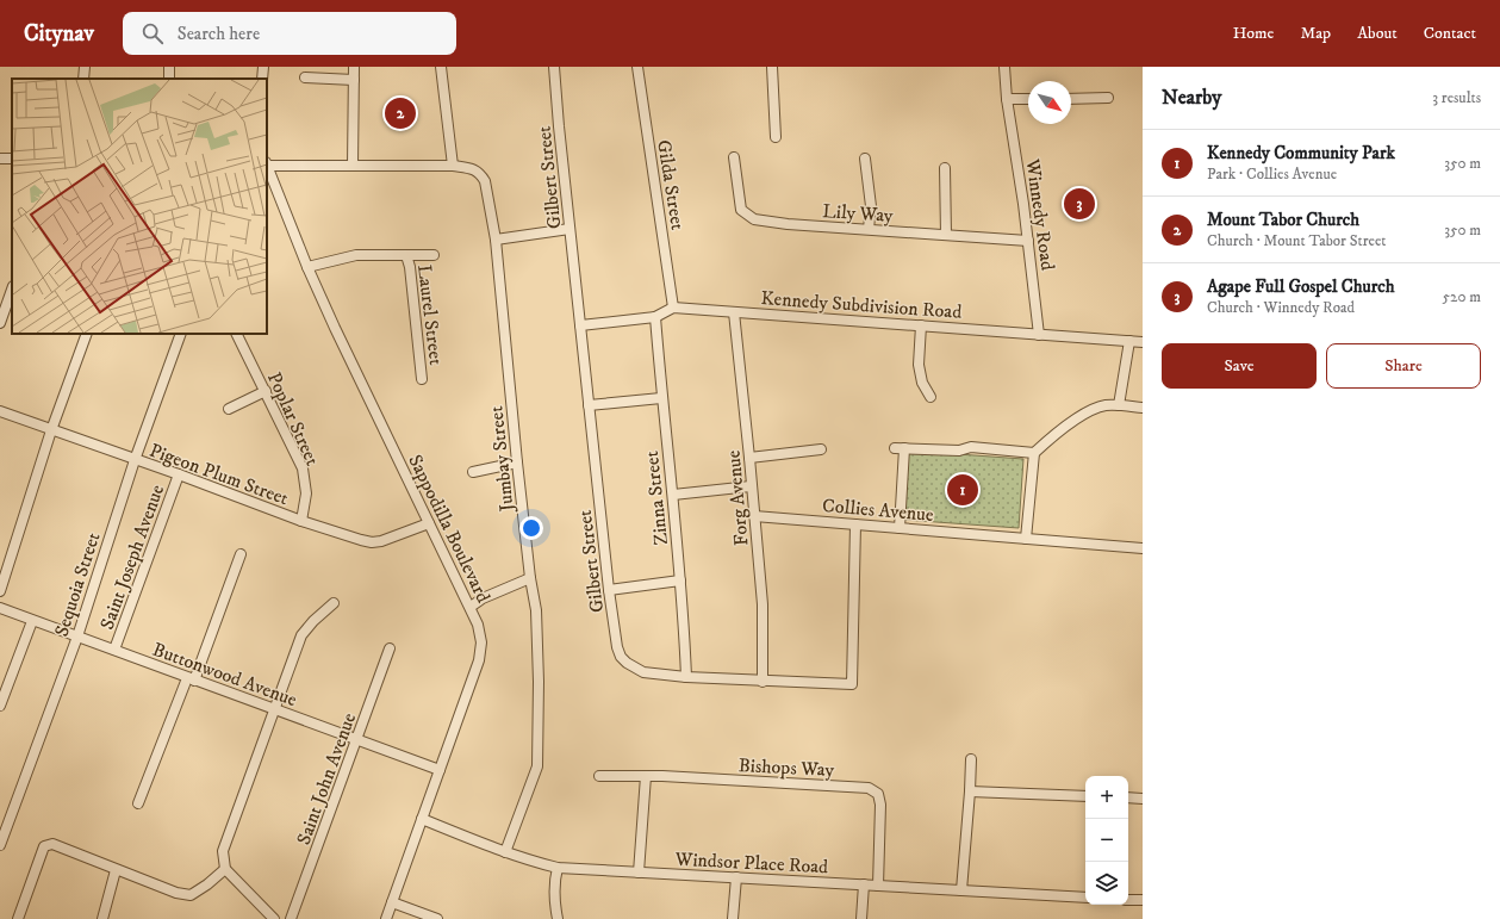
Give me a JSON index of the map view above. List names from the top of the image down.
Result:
{
  "streets": {
    "street": [
      "Gilbert Street",
      "Gilda Street",
      "Lily Way",
      "Winnedy Road",
      "Kennedy Subdivision Road",
      "Laurel Street",
      "Poplar Street",
      "Jumbay Street",
      "Pigeon Plum Street",
      "Zinna Street",
      "Forg Avenue",
      "Collies Avenue",
      "Sappodilla Boulevard",
      "Saint Joseph Avenue",
      "Sequoia Street",
      "Buttonwood Avenue",
      "Bishops Way",
      "Saint John Avenue",
      "Windsor Place Road"
    ]
  },
  "crossings": [
    ["Gilbert Street", "Zinna Street"],
    ["Gilbert Street", "Forg Avenue"],
    ["Gilbert Street", "Collies Avenue"],
    ["Gilda Street", "Kennedy Subdivision Road"],
    ["Lily Way", "Winnedy Road"],
    ["Winnedy Road", "Kennedy Subdivision Road"],
    ["Kennedy Subdivision Road", "Forg Avenue"],
    ["Laurel Street", "Sappodilla Boulevard"],
    ["Poplar Street", "Pigeon Plum Street"],
    ["Jumbay Street", "Windsor Place Road"],
    ["Pigeon Plum Street", "Sappodilla Boulevard"],
    ["Pigeon Plum Street", "Saint Joseph Avenue"],
    ["Pigeon Plum Street", "Sequoia Street"],
    ["Forg Avenue", "Collies Avenue"],
    ["Sappodilla Boulevard", "Buttonwood Avenue"],
    ["Sappodilla Boulevard", "Windsor Place Road"],
    ["Saint Joseph Avenue", "Buttonwood Avenue"],
    ["Sequoia Street", "Buttonwood Avenue"],
    ["Buttonwood Avenue", "Saint John Avenue"],
    ["Bishops Way", "Windsor Place Road"]
  ],
  "north": "bottom right",
  "page": {
    "header": "Citynav",
    "search": "Search here",
    "nav": [
      "Home",
      "Map",
      "About",
      "Contact"
    ],
    "heading": ["Nearby", "3 results"],
    "pins": ["2", "3", "1"],
    "list": [
      {
        "mark": "1",
        "name": "Kennedy Community Park",
        "note": "Park · Collies Avenue",
        "value": "350 m"
      },
      {
        "mark": "2",
        "name": "Mount Tabor Church",
        "note": "Church · Mount Tabor Street",
        "value": "350 m"
      },
      {
        "mark": "3",
        "name": "Agape Full Gospel Church",
        "note": "Church · Winnedy Road",
        "value": "520 m"
      }
    ],
    "buttons": ["Save", "Share"],
    "map_buttons": ["+", "−"]
  }
}
